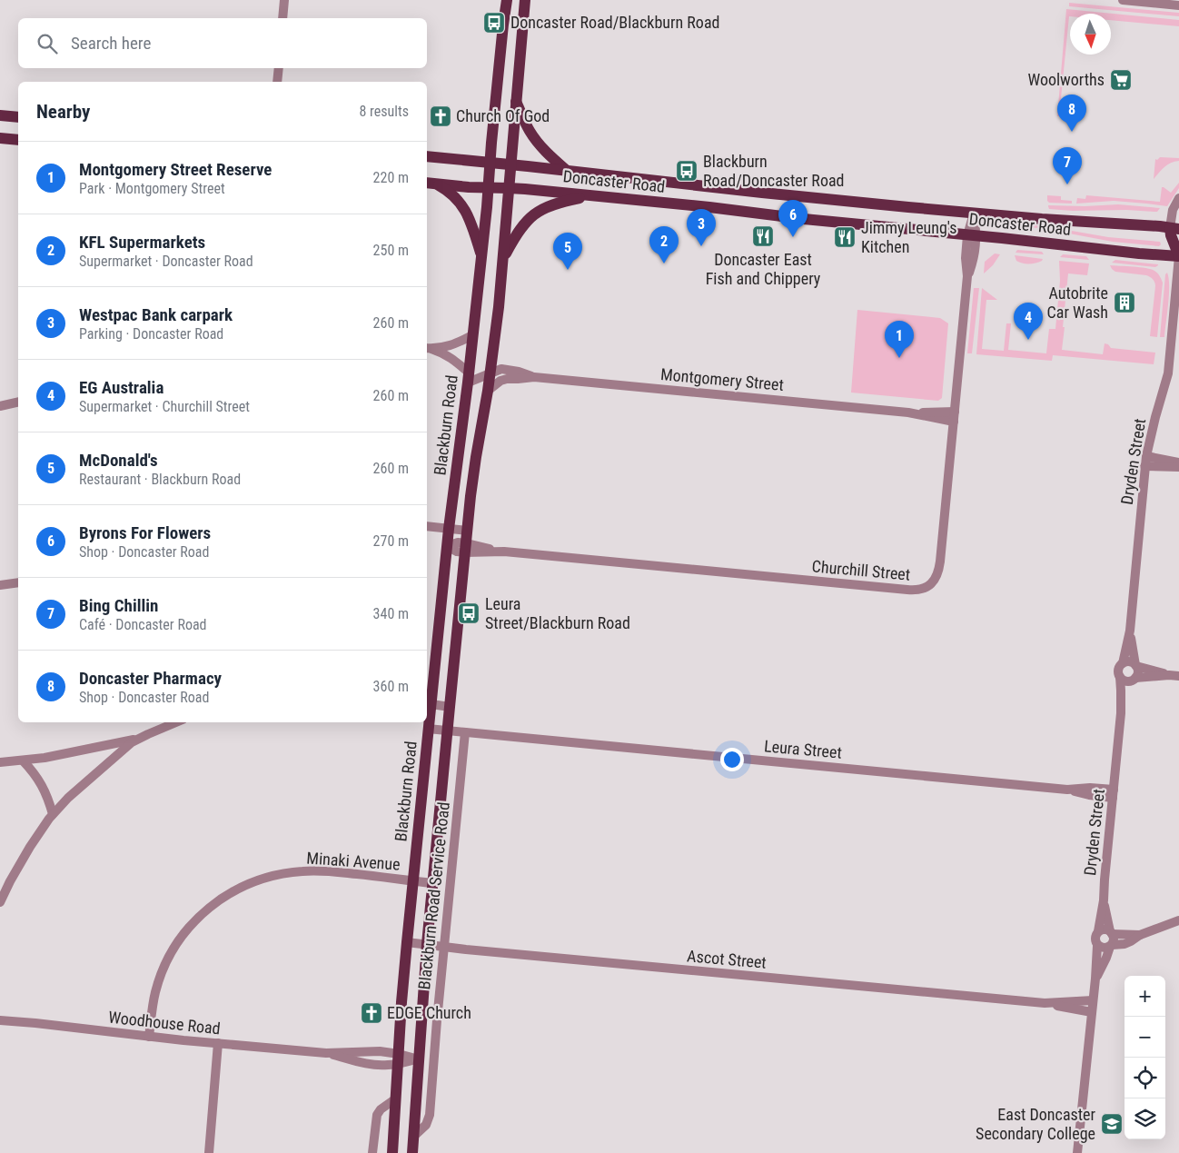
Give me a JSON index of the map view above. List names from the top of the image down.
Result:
{
  "streets": {
    "main road": ["Doncaster Road", "Blackburn Road"],
    "street": [
      "Montgomery Street",
      "Dryden Street",
      "Churchill Street",
      "Leura Street",
      "Minaki Avenue",
      "Blackburn Road Service Road",
      "Ascot Street",
      "Woodhouse Road"
    ]
  },
  "crossings": [
    ["Doncaster Road", "Blackburn Road"],
    ["Doncaster Road", "Dryden Street"],
    ["Doncaster Road", "Churchill Street"],
    ["Montgomery Street", "Blackburn Road"],
    ["Montgomery Street", "Churchill Street"],
    ["Blackburn Road", "Churchill Street"],
    ["Blackburn Road", "Leura Street"],
    ["Blackburn Road", "Minaki Avenue"],
    ["Blackburn Road", "Blackburn Road Service Road"],
    ["Blackburn Road", "Ascot Street"],
    ["Blackburn Road", "Woodhouse Road"],
    ["Dryden Street", "Leura Street"],
    ["Leura Street", "Blackburn Road Service Road"],
    ["Minaki Avenue", "Woodhouse Road"],
    ["Blackburn Road Service Road", "Ascot Street"]
  ],
  "places": {
    "bus stop": ["Doncaster Road/Blackburn Road", "Blackburn Road/Doncaster Road", "Leura Street/Blackburn Road"],
    "supermarket": ["Woolworths"],
    "church": ["Church Of God", "EDGE Church"],
    "restaurant": ["Doncaster East Fish and Chippery", "Jimmy Leung's Kitchen"],
    "building": ["Autobrite Car Wash"],
    "school or university": ["East Doncaster Secondary College"]
  },
  "north": "bottom",
  "page": {
    "search": "Search here",
    "heading": ["Nearby", "8 results"],
    "pins": [
      "8",
      "7",
      "6",
      "3",
      "2",
      "5",
      "4",
      "1"
    ],
    "list": [
      {
        "mark": "1",
        "name": "Montgomery Street Reserve",
        "note": "Park · Montgomery Street",
        "value": "220 m"
      },
      {
        "mark": "2",
        "name": "KFL Supermarkets",
        "note": "Supermarket · Doncaster Road",
        "value": "250 m"
      },
      {
        "mark": "3",
        "name": "Westpac Bank carpark",
        "note": "Parking · Doncaster Road",
        "value": "260 m"
      },
      {
        "mark": "4",
        "name": "EG Australia",
        "note": "Supermarket · Churchill Street",
        "value": "260 m"
      },
      {
        "mark": "5",
        "name": "McDonald's",
        "note": "Restaurant · Blackburn Road",
        "value": "260 m"
      },
      {
        "mark": "6",
        "name": "Byrons For Flowers",
        "note": "Shop · Doncaster Road",
        "value": "270 m"
      },
      {
        "mark": "7",
        "name": "Bing Chillin",
        "note": "Café · Doncaster Road",
        "value": "340 m"
      },
      {
        "mark": "8",
        "name": "Doncaster Pharmacy",
        "note": "Shop · Doncaster Road",
        "value": "360 m"
      }
    ],
    "map_buttons": ["+", "−"]
  }
}
